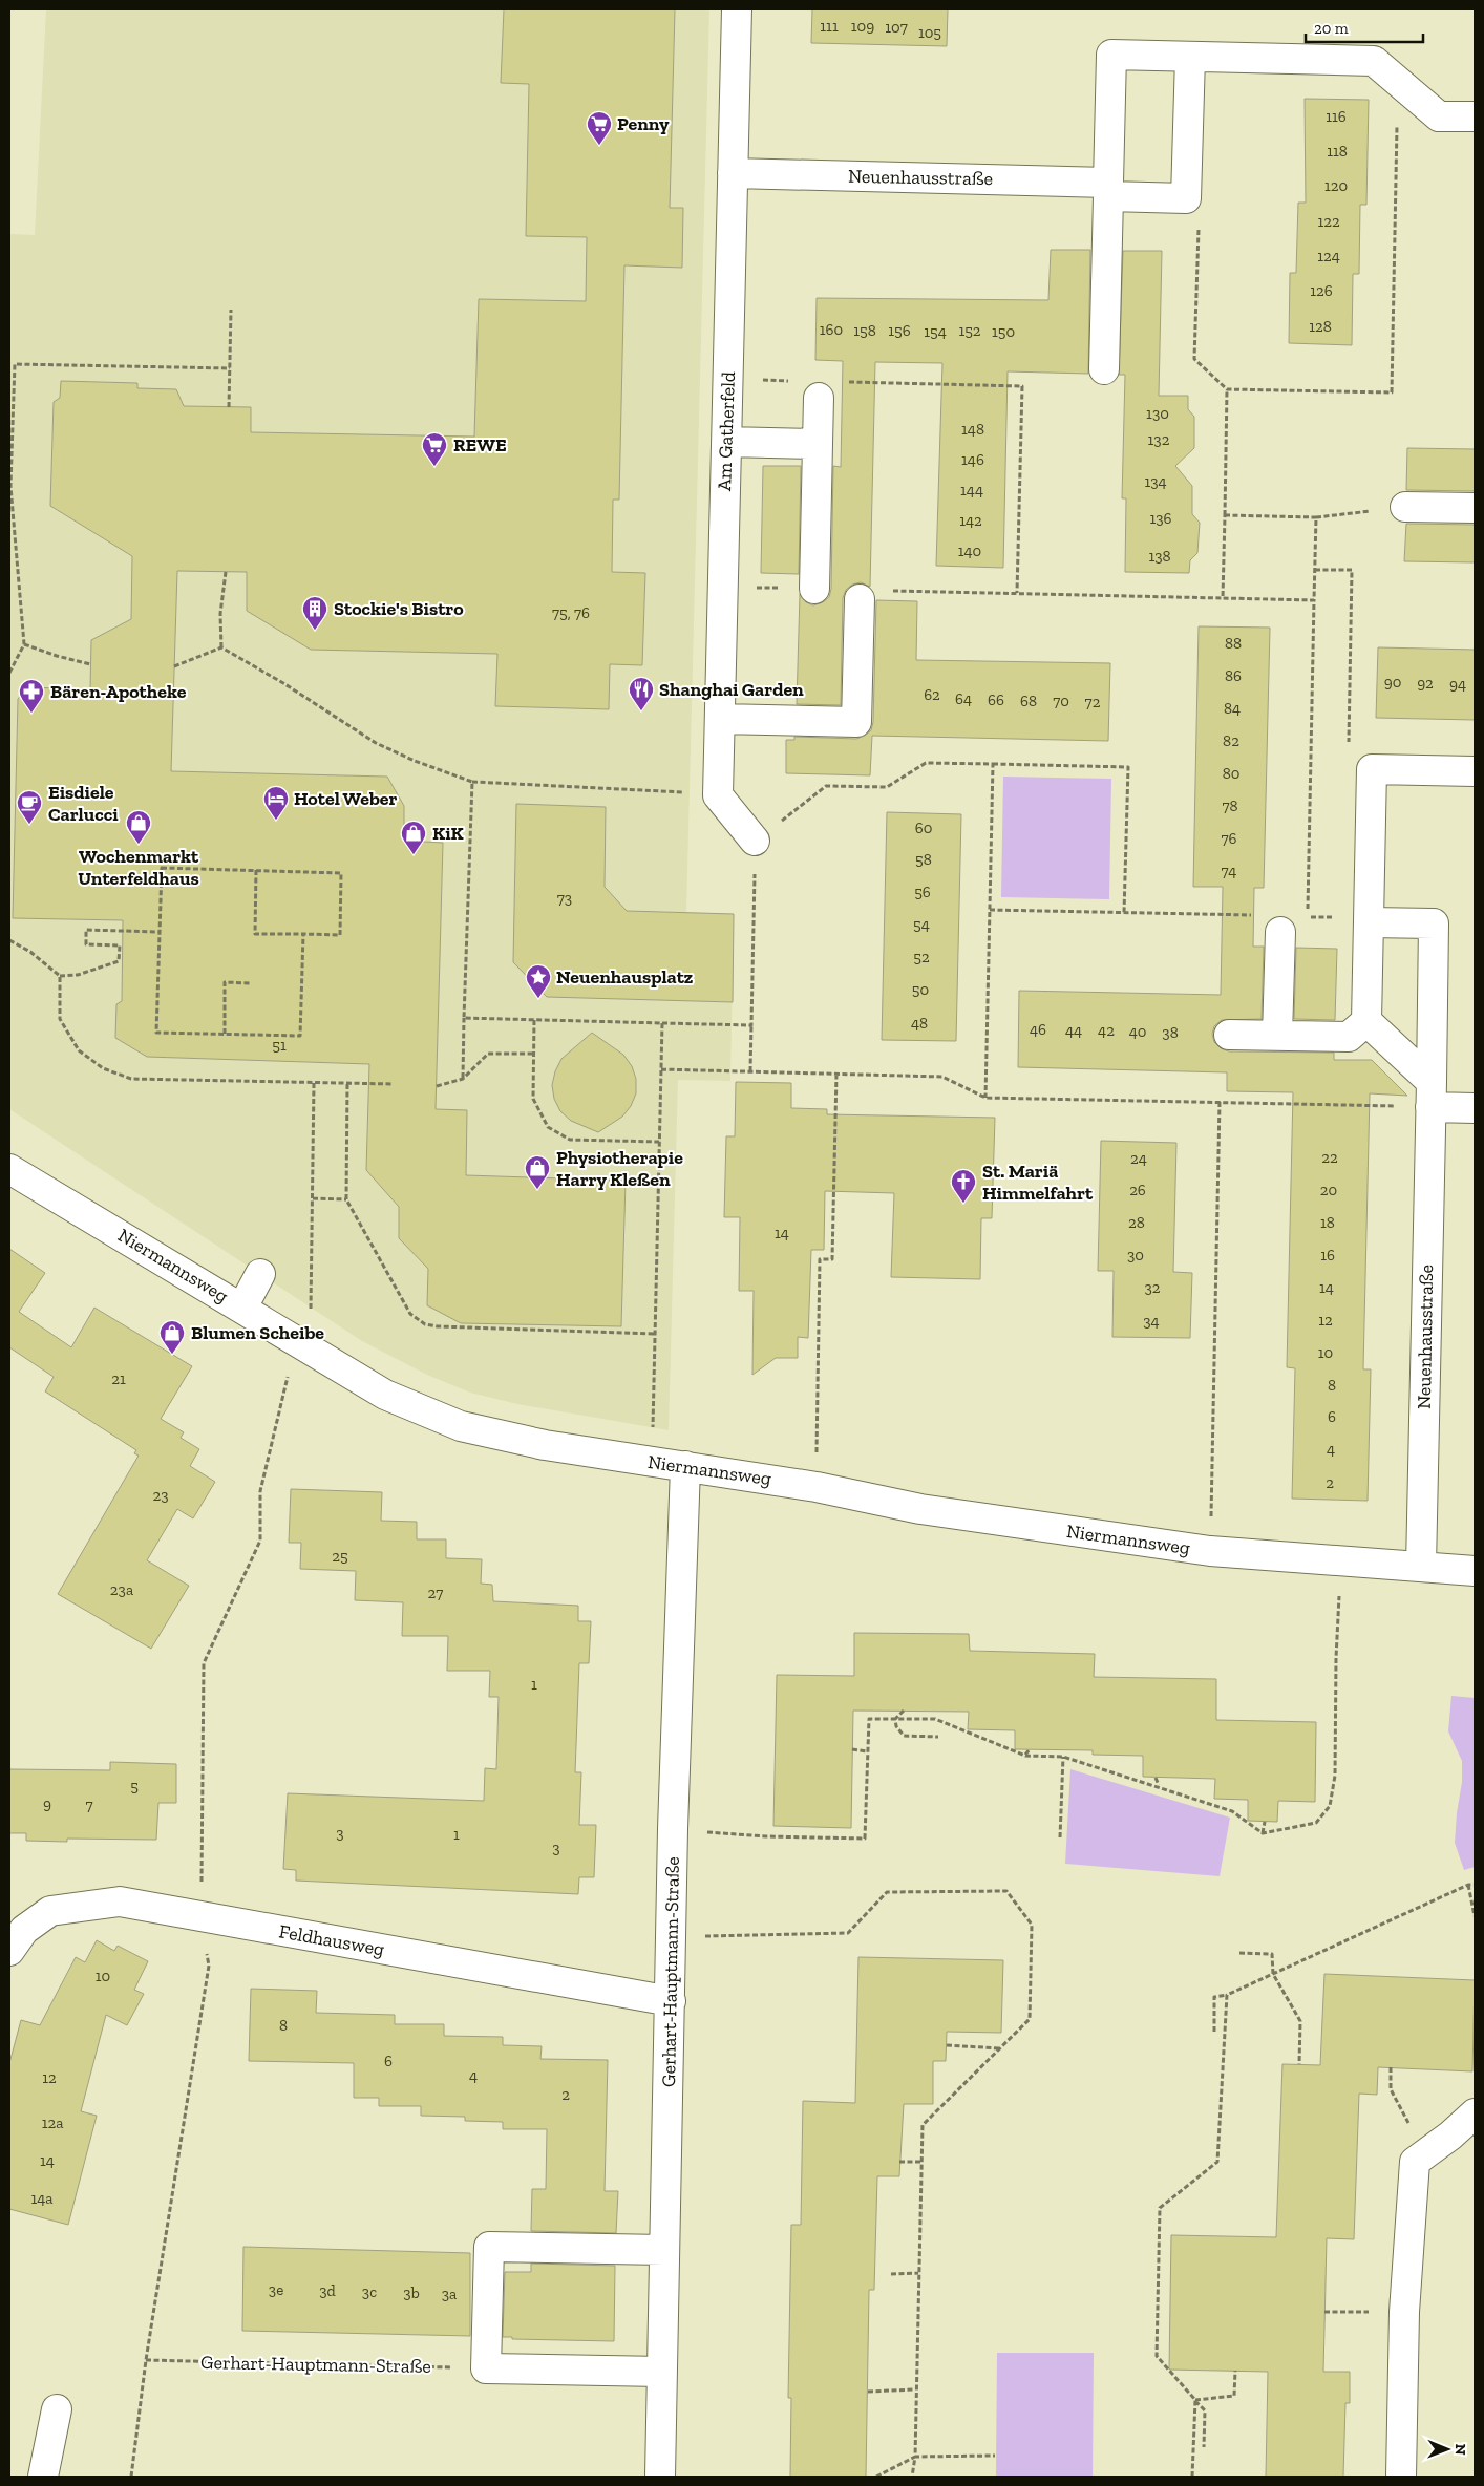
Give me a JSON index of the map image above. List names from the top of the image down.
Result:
{
  "streets": {
    "street": [
      "Neuenhausstraße",
      "Am Gatherfeld",
      "Niermannsweg",
      "Feldhausweg",
      "Gerhart-Hauptmann-Straße"
    ]
  },
  "crossings": [
    ["Neuenhausstraße", "Am Gatherfeld"],
    ["Neuenhausstraße", "Niermannsweg"],
    ["Niermannsweg", "Gerhart-Hauptmann-Straße"],
    ["Feldhausweg", "Gerhart-Hauptmann-Straße"]
  ],
  "places": {
    "supermarket": ["Penny", "REWE"],
    "building": ["Stockie's Bistro"],
    "restaurant": ["Shanghai Garden"],
    "pharmacy": ["Bären-Apotheke"],
    "hotel": ["Hotel Weber"],
    "cafe": ["Eisdiele Carlucci"],
    "shop": [
      "Wochenmarkt Unterfeldhaus",
      "KiK",
      "Physiotherapie Harry Kleßen",
      "Blumen Scheibe"
    ],
    "place": ["Neuenhausplatz"],
    "church": ["St. Mariä Himmelfahrt"]
  },
  "house_numbers": [
    "111",
    "109",
    "107",
    "105",
    "116",
    "118",
    "120",
    "122",
    "124",
    "126",
    "128",
    "160",
    "158",
    "156",
    "152",
    "154",
    "150",
    "130",
    "148",
    "132",
    "146",
    "134",
    "144",
    "136",
    "142",
    "140",
    "138",
    "75, 76",
    "88",
    "86",
    "90",
    "92",
    "94",
    "62",
    "64",
    "66",
    "68",
    "70",
    "72",
    "84",
    "82",
    "80",
    "78",
    "60",
    "76",
    "58",
    "74",
    "56",
    "73",
    "54",
    "52",
    "50",
    "48",
    "46",
    "44",
    "42",
    "40",
    "38",
    "51",
    "22",
    "24",
    "26",
    "20",
    "28",
    "18",
    "14",
    "30",
    "16",
    "32",
    "14",
    "12",
    "34",
    "10",
    "21",
    "8",
    "6",
    "4",
    "2",
    "23",
    "25",
    "23a",
    "27",
    "1",
    "5",
    "9",
    "7",
    "3",
    "1",
    "3",
    "10",
    "8",
    "6",
    "4",
    "12",
    "2",
    "12a",
    "14",
    "14a",
    "3e",
    "3d",
    "3c",
    "3b",
    "3a"
  ],
  "scale_bar": "20 m",
  "north": "right"
}
